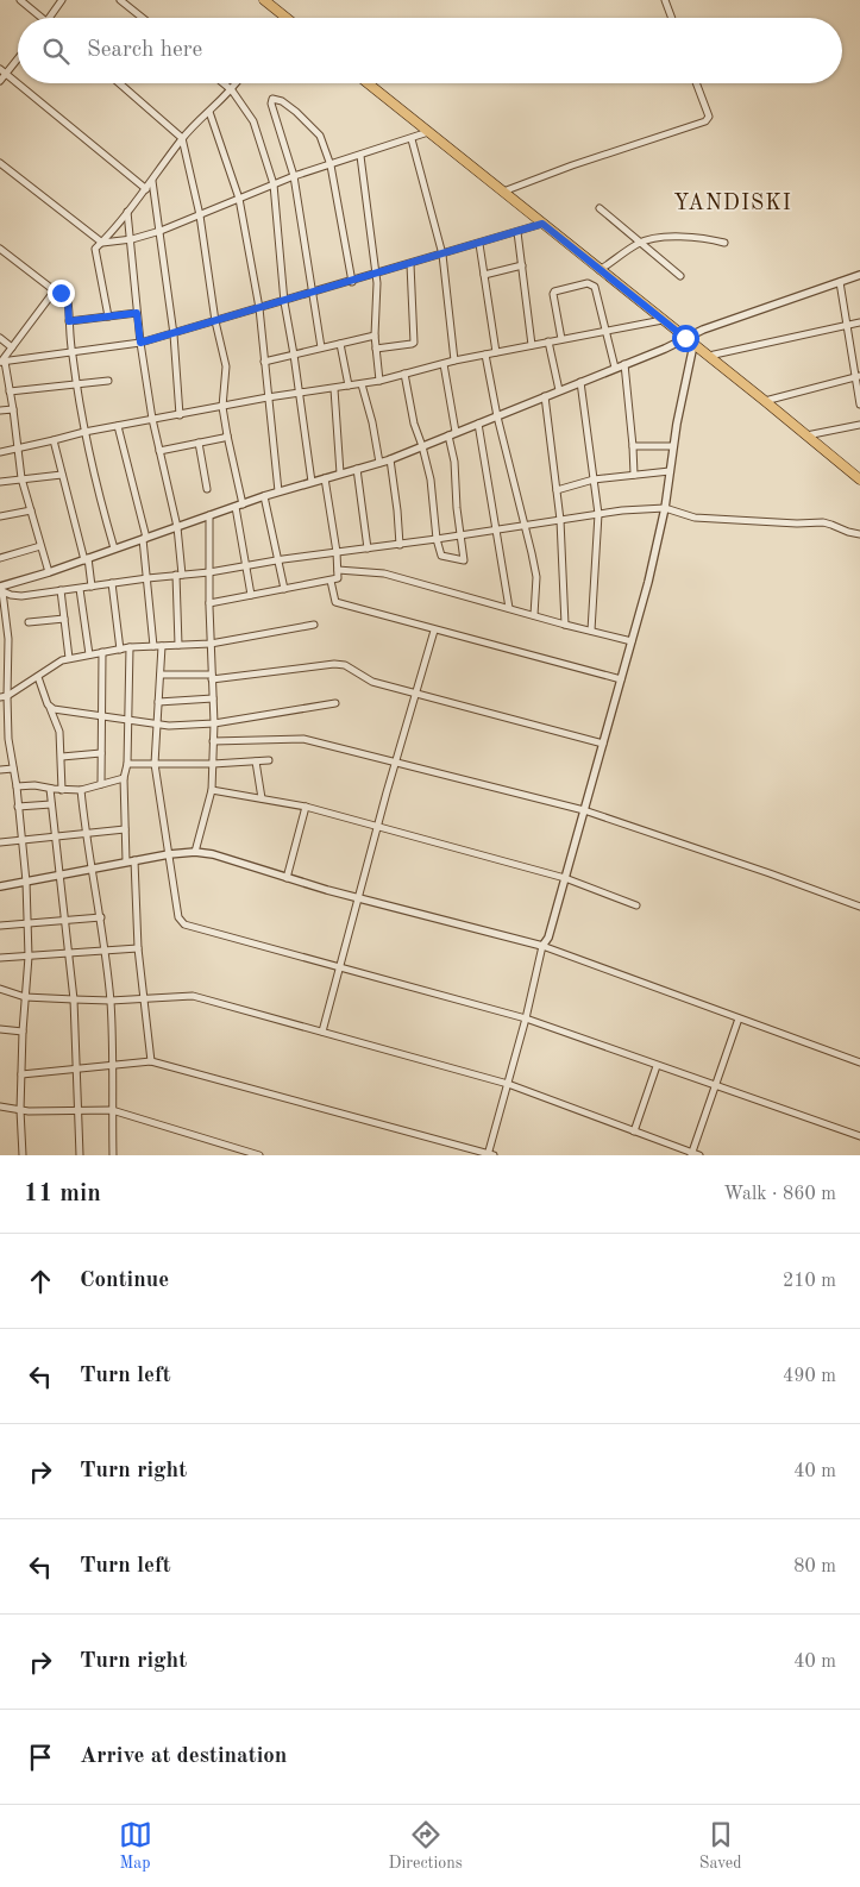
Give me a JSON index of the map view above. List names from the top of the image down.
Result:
{
  "districts": ["YANDISKI"],
  "page": {
    "search": "Search here",
    "heading": ["11 min", "Walk · 860 m"],
    "list": [
      ["Continue", "210 m"],
      ["Turn left", "490 m"],
      ["Turn right", "40 m"],
      ["Turn left", "80 m"],
      ["Turn right", "40 m"],
      "Arrive at destination"
    ],
    "nav": ["Map", "Directions", "Saved"]
  }
}
